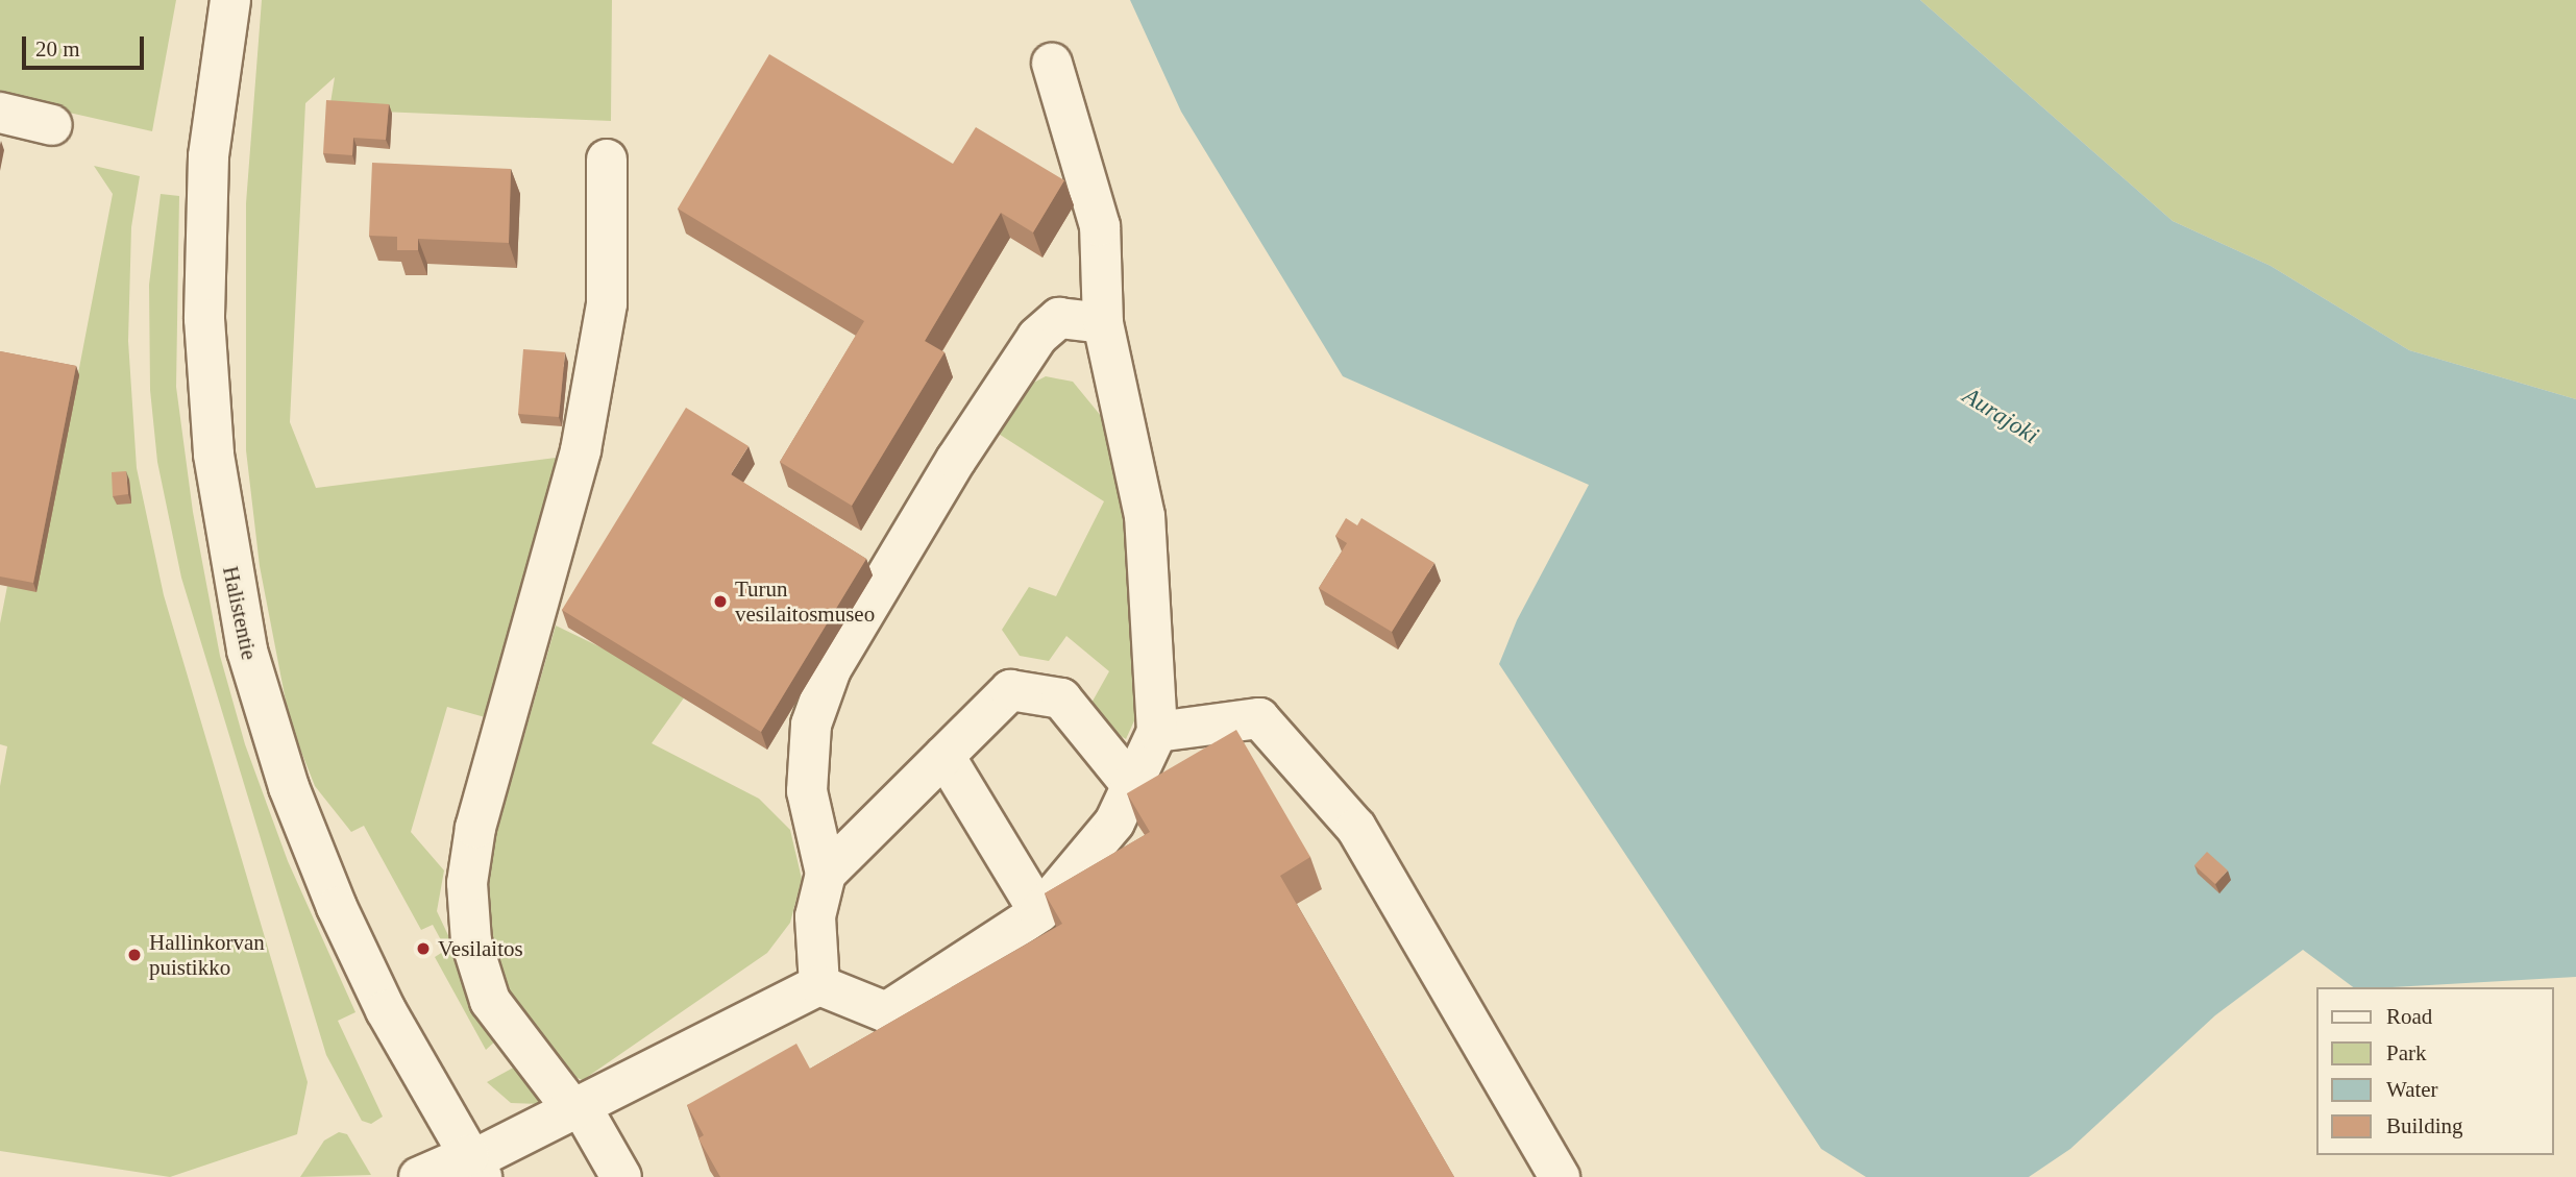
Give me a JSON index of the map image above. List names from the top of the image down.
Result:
{
  "streets": {
    "street": ["Halistentie"]
  },
  "water": ["Aurajoki"],
  "places": ["Turun vesilaitosmuseo", "Vesilaitos", "Hallinkorvan puistikko"],
  "legend": [
    "Road",
    "Park",
    "Water",
    "Building"
  ],
  "scale_bar": "20 m"
}
